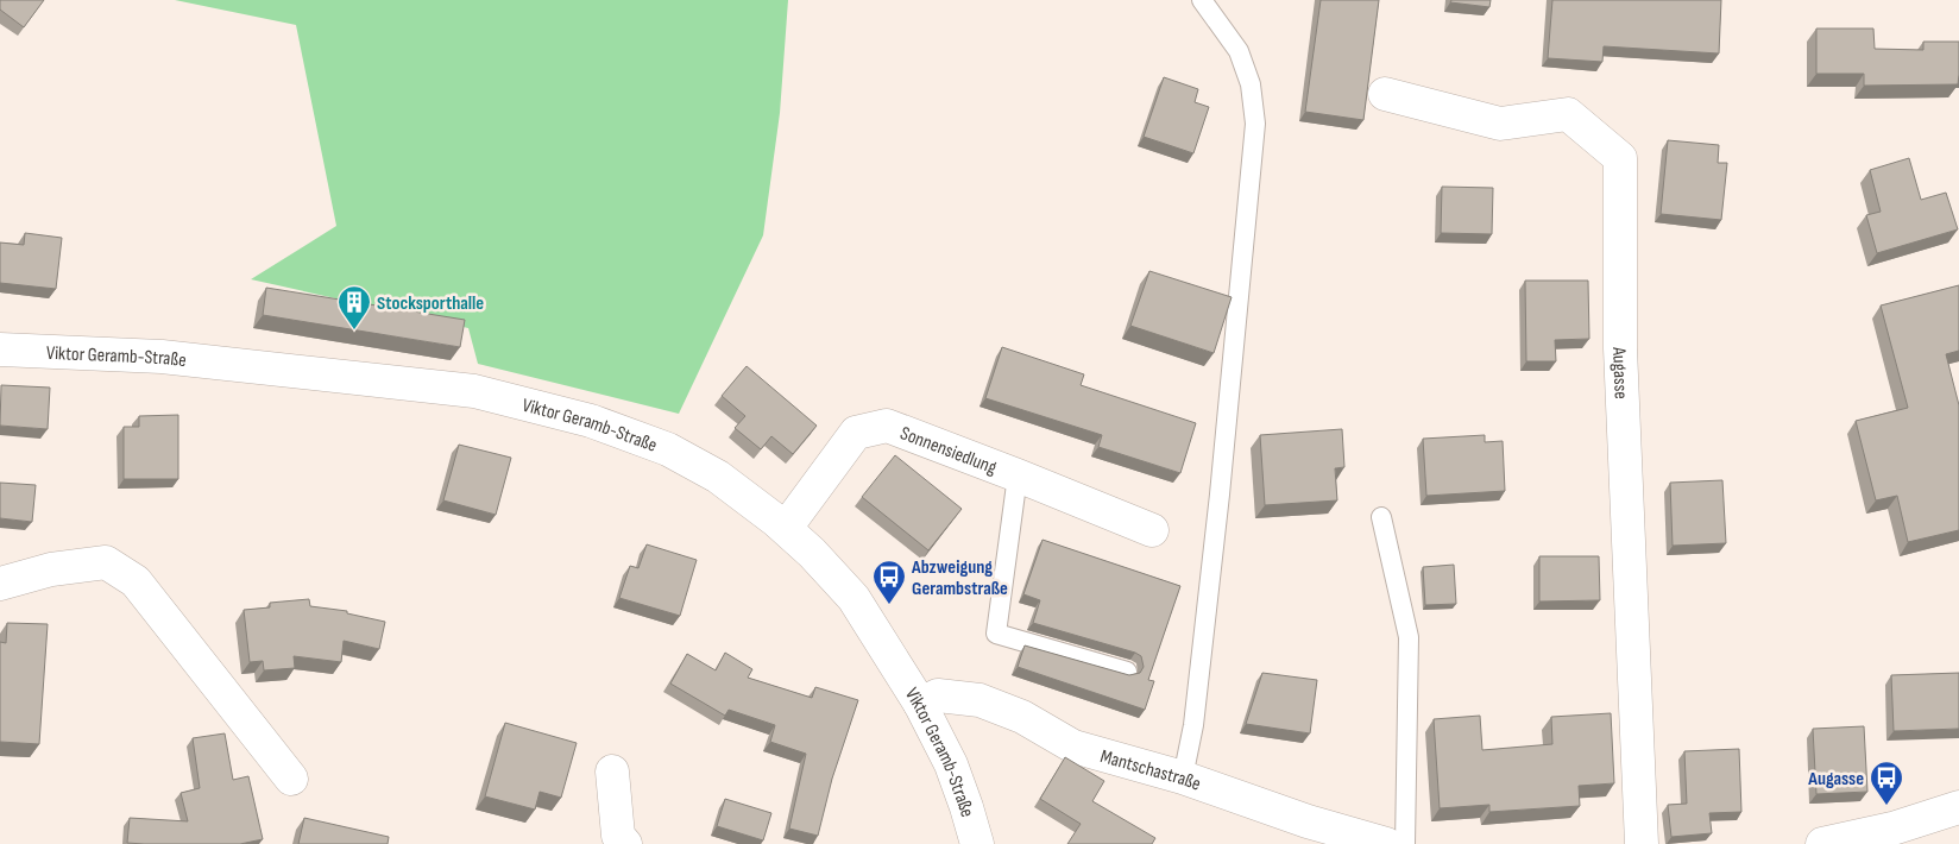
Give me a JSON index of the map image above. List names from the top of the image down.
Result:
{
  "streets": {
    "street": [
      "Viktor Geramb-Straße",
      "Augasse",
      "Sonnensiedlung",
      "Mantschastraße"
    ]
  },
  "crossings": [
    ["Viktor Geramb-Straße", "Sonnensiedlung"],
    ["Viktor Geramb-Straße", "Mantschastraße"]
  ],
  "places": {
    "building": ["Stocksporthalle"],
    "bus stop": ["Abzweigung Gerambstraße", "Augasse"]
  }
}
